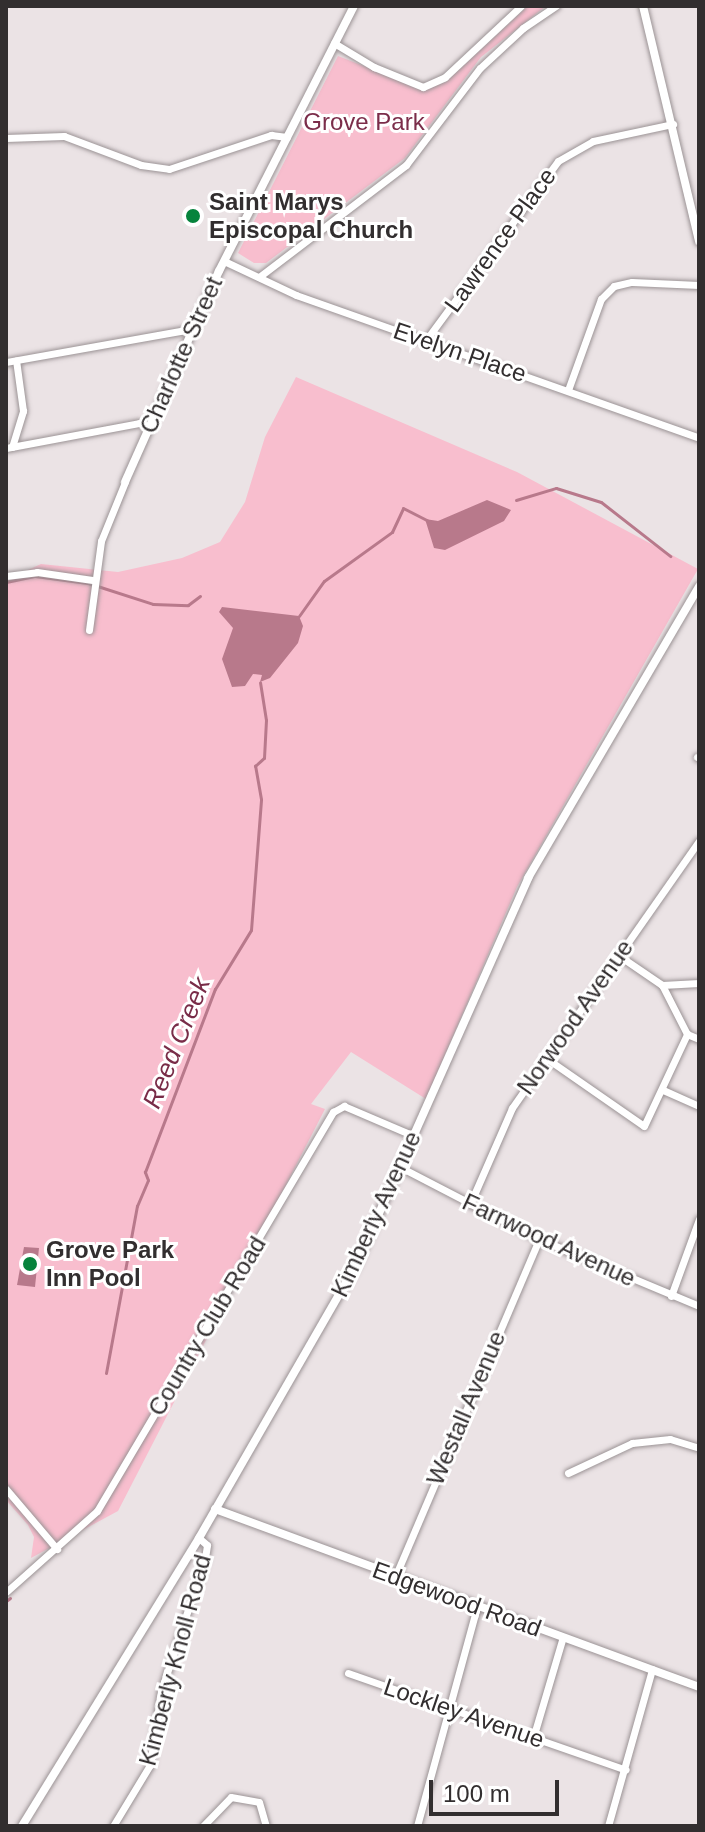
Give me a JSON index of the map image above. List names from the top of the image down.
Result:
{
  "streets": {
    "street": [
      "Lawrence Place",
      "Evelyn Place",
      "Charlotte Street",
      "Norwood Avenue",
      "Kimberly Avenue",
      "Farrwood Avenue",
      "Country Club Road",
      "Westall Avenue",
      "Edgewood Road",
      "Kimberly Knoll Road",
      "Lockley Avenue"
    ]
  },
  "crossings": [
    ["Lawrence Place", "Evelyn Place"],
    ["Evelyn Place", "Charlotte Street"],
    ["Norwood Avenue", "Farrwood Avenue"],
    ["Kimberly Avenue", "Farrwood Avenue"],
    ["Kimberly Avenue", "Country Club Road"],
    ["Kimberly Avenue", "Edgewood Road"],
    ["Kimberly Avenue", "Kimberly Knoll Road"],
    ["Farrwood Avenue", "Westall Avenue"],
    ["Westall Avenue", "Edgewood Road"]
  ],
  "water": ["Reed Creek"],
  "parks": ["Grove Park"],
  "places": ["Saint Marys Episcopal Church", "Grove Park Inn Pool"],
  "scale_bar": "100 m"
}
